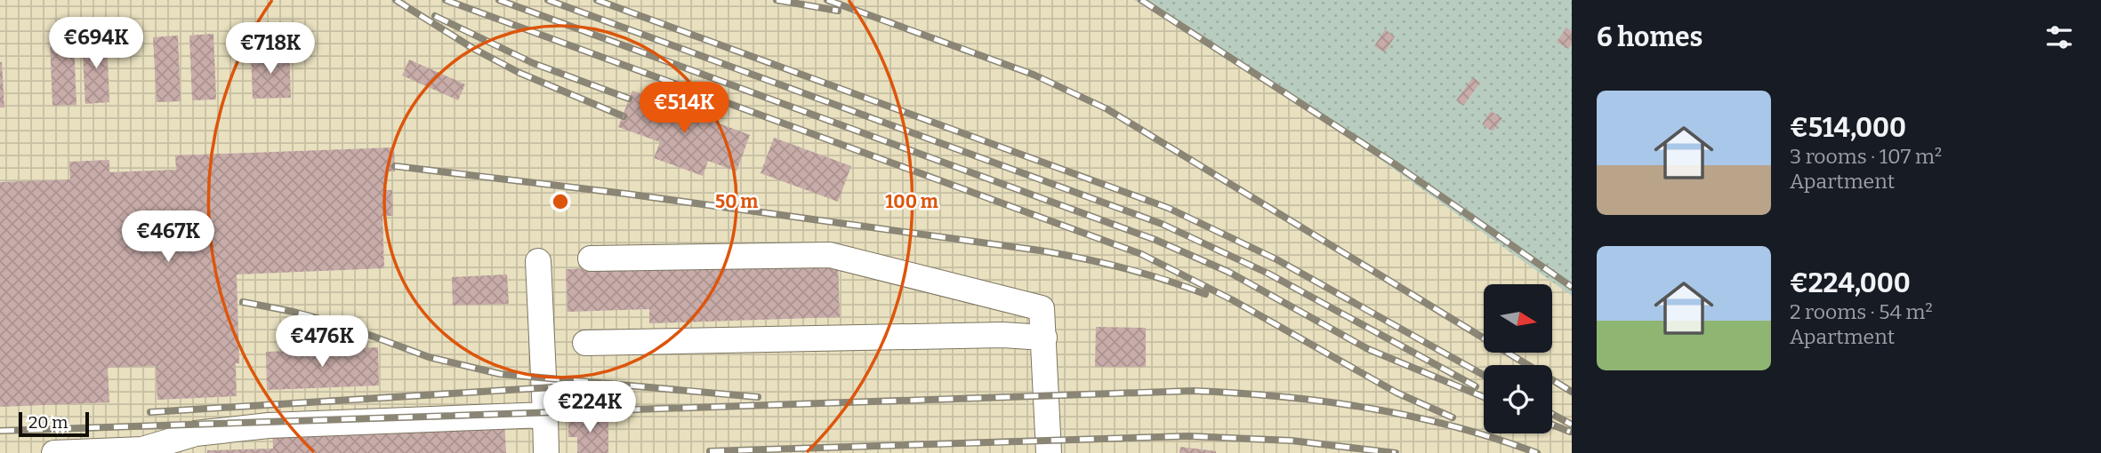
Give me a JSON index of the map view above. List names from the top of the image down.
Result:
{
  "scale_bar": "20 m",
  "north": "right",
  "page": {
    "heading": "6 homes",
    "price": [
      "€694K",
      "€718K",
      "€514K",
      "€467K",
      "€476K",
      "€224K"
    ],
    "list": [
      {
        "name": "€514,000",
        "note": "3 rooms · 107 m² · Apartment"
      },
      {
        "name": "€224,000",
        "note": "2 rooms · 54 m² · Apartment"
      }
    ],
    "scale": "20 m"
  },
  "rings": ["50 m", "100 m"]
}
